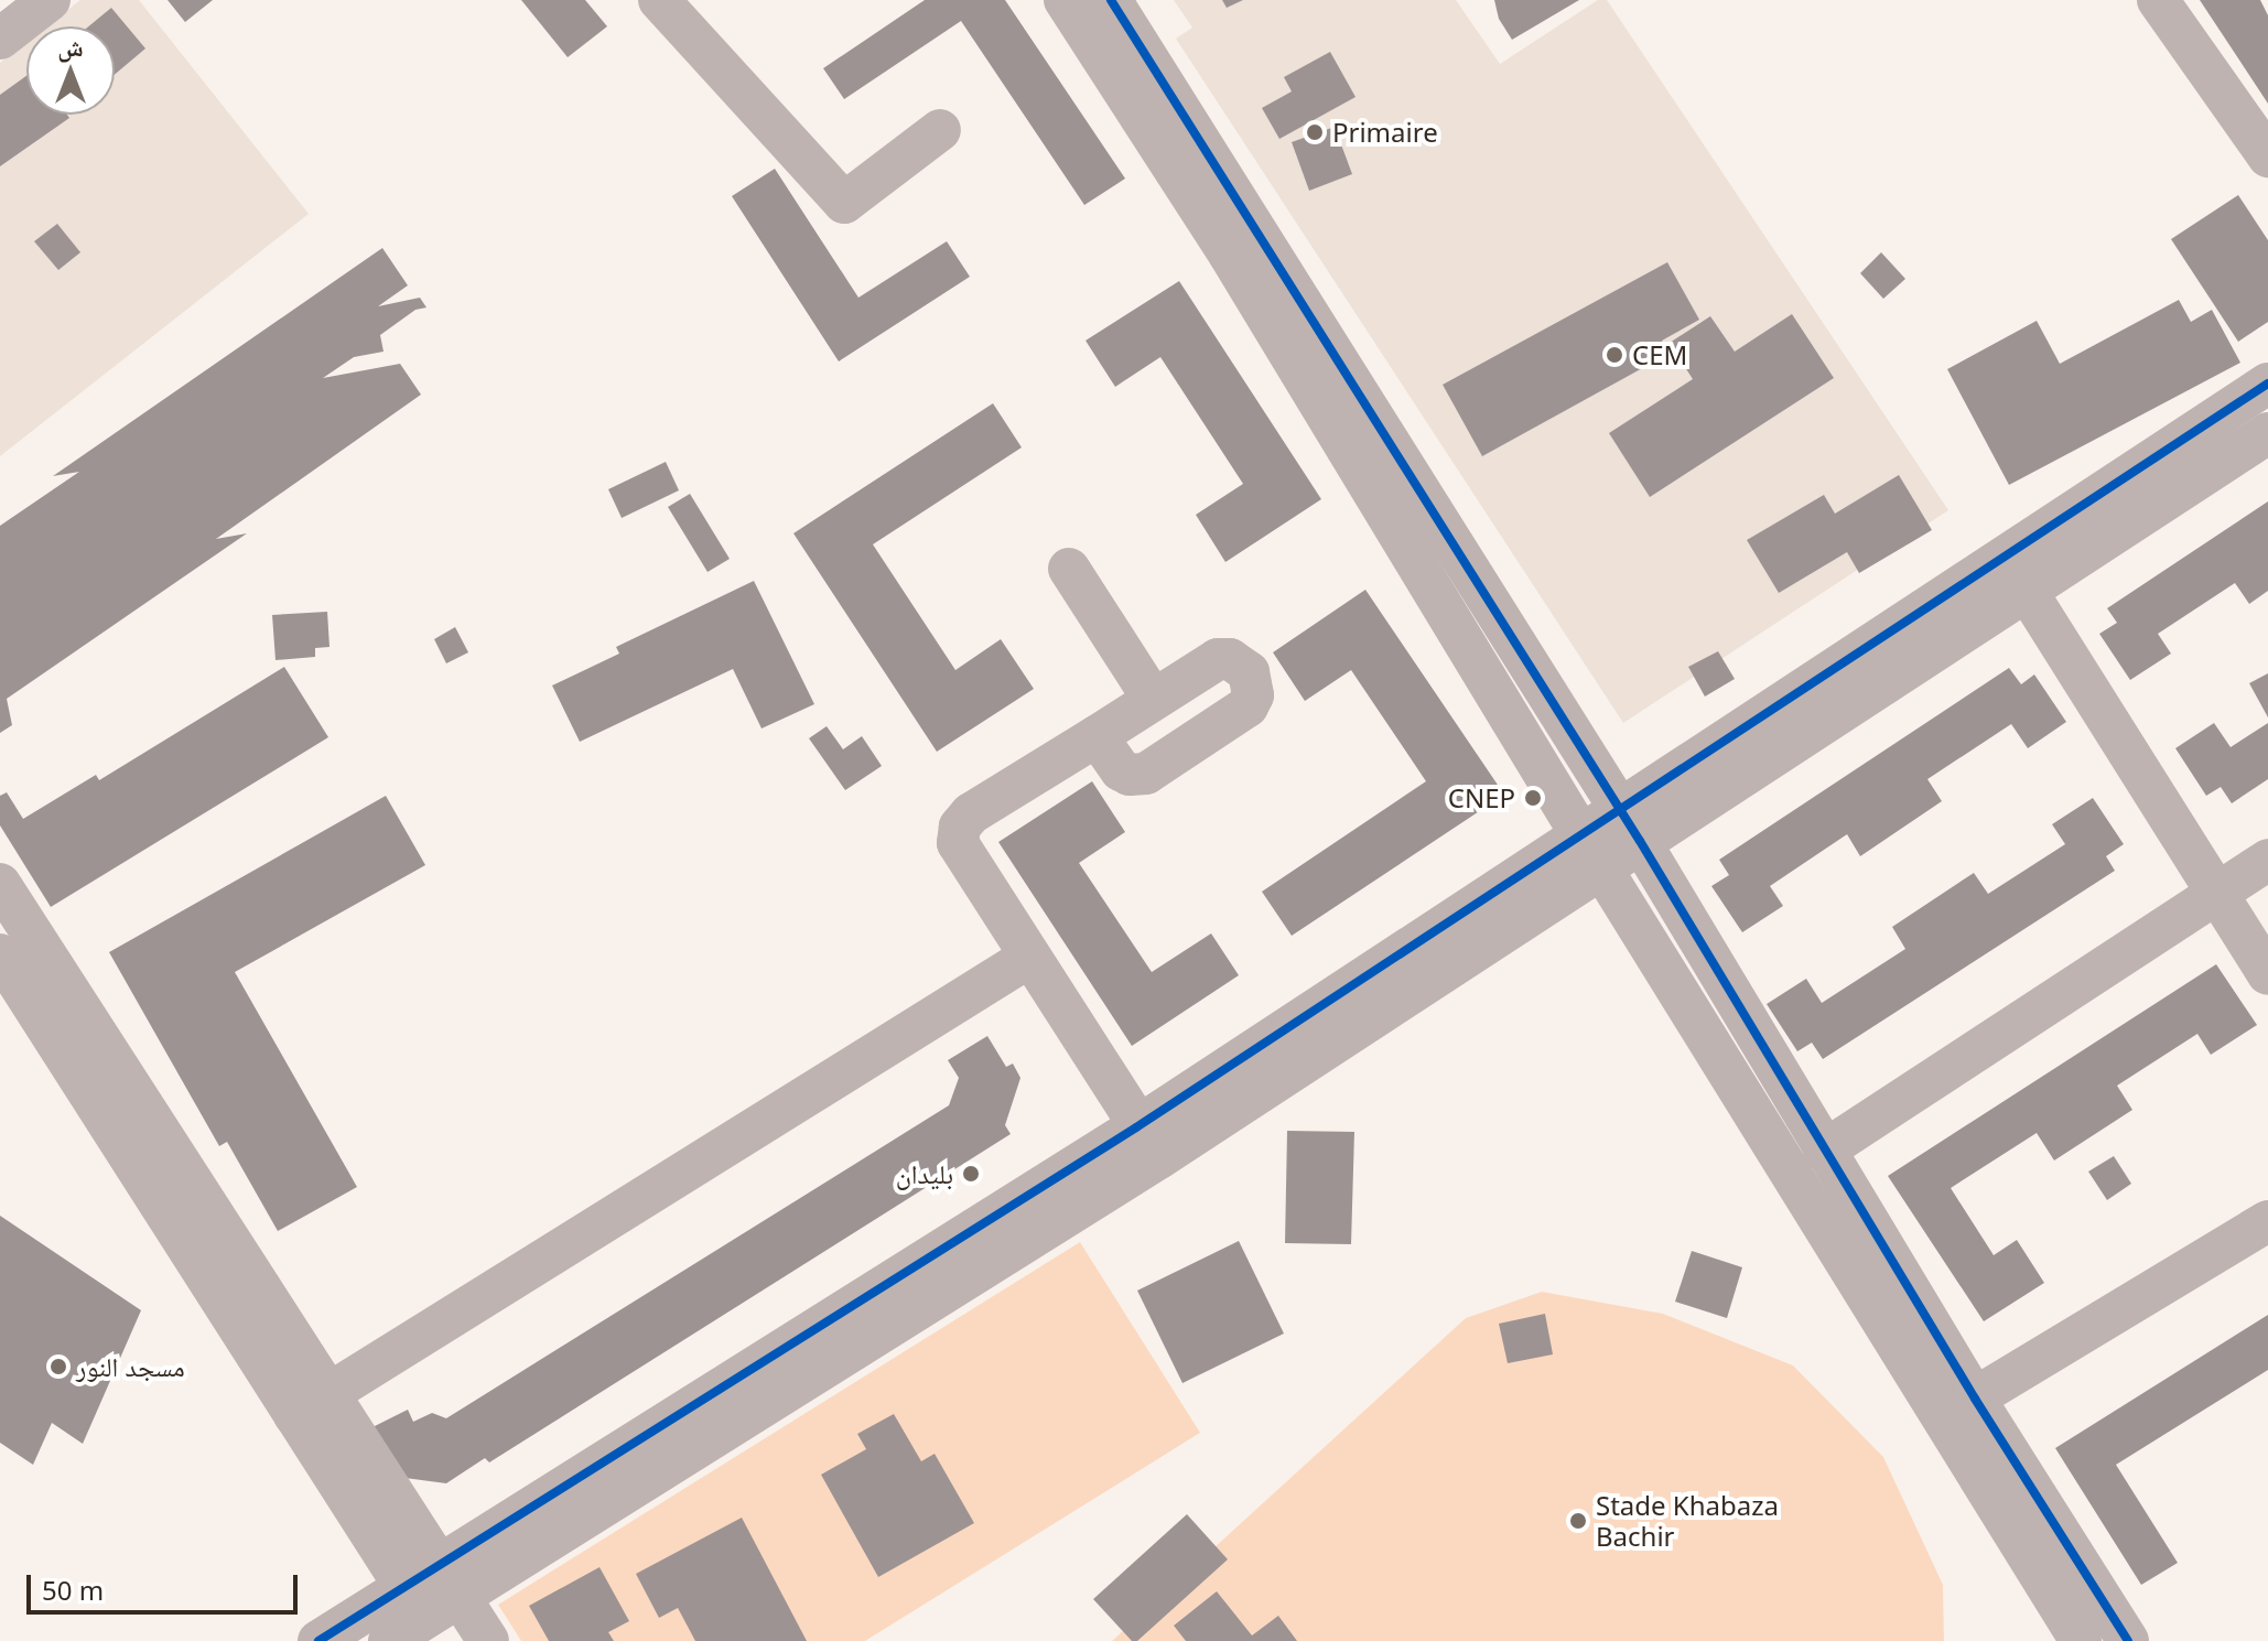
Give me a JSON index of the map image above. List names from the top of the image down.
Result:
{
  "places": [
    "Primaire",
    "CEM",
    "CNEP",
    "بليدان",
    "مسجد النور",
    "Stade Khabaza Bachir"
  ],
  "scale_bar": "50 m",
  "north": "top"
}
